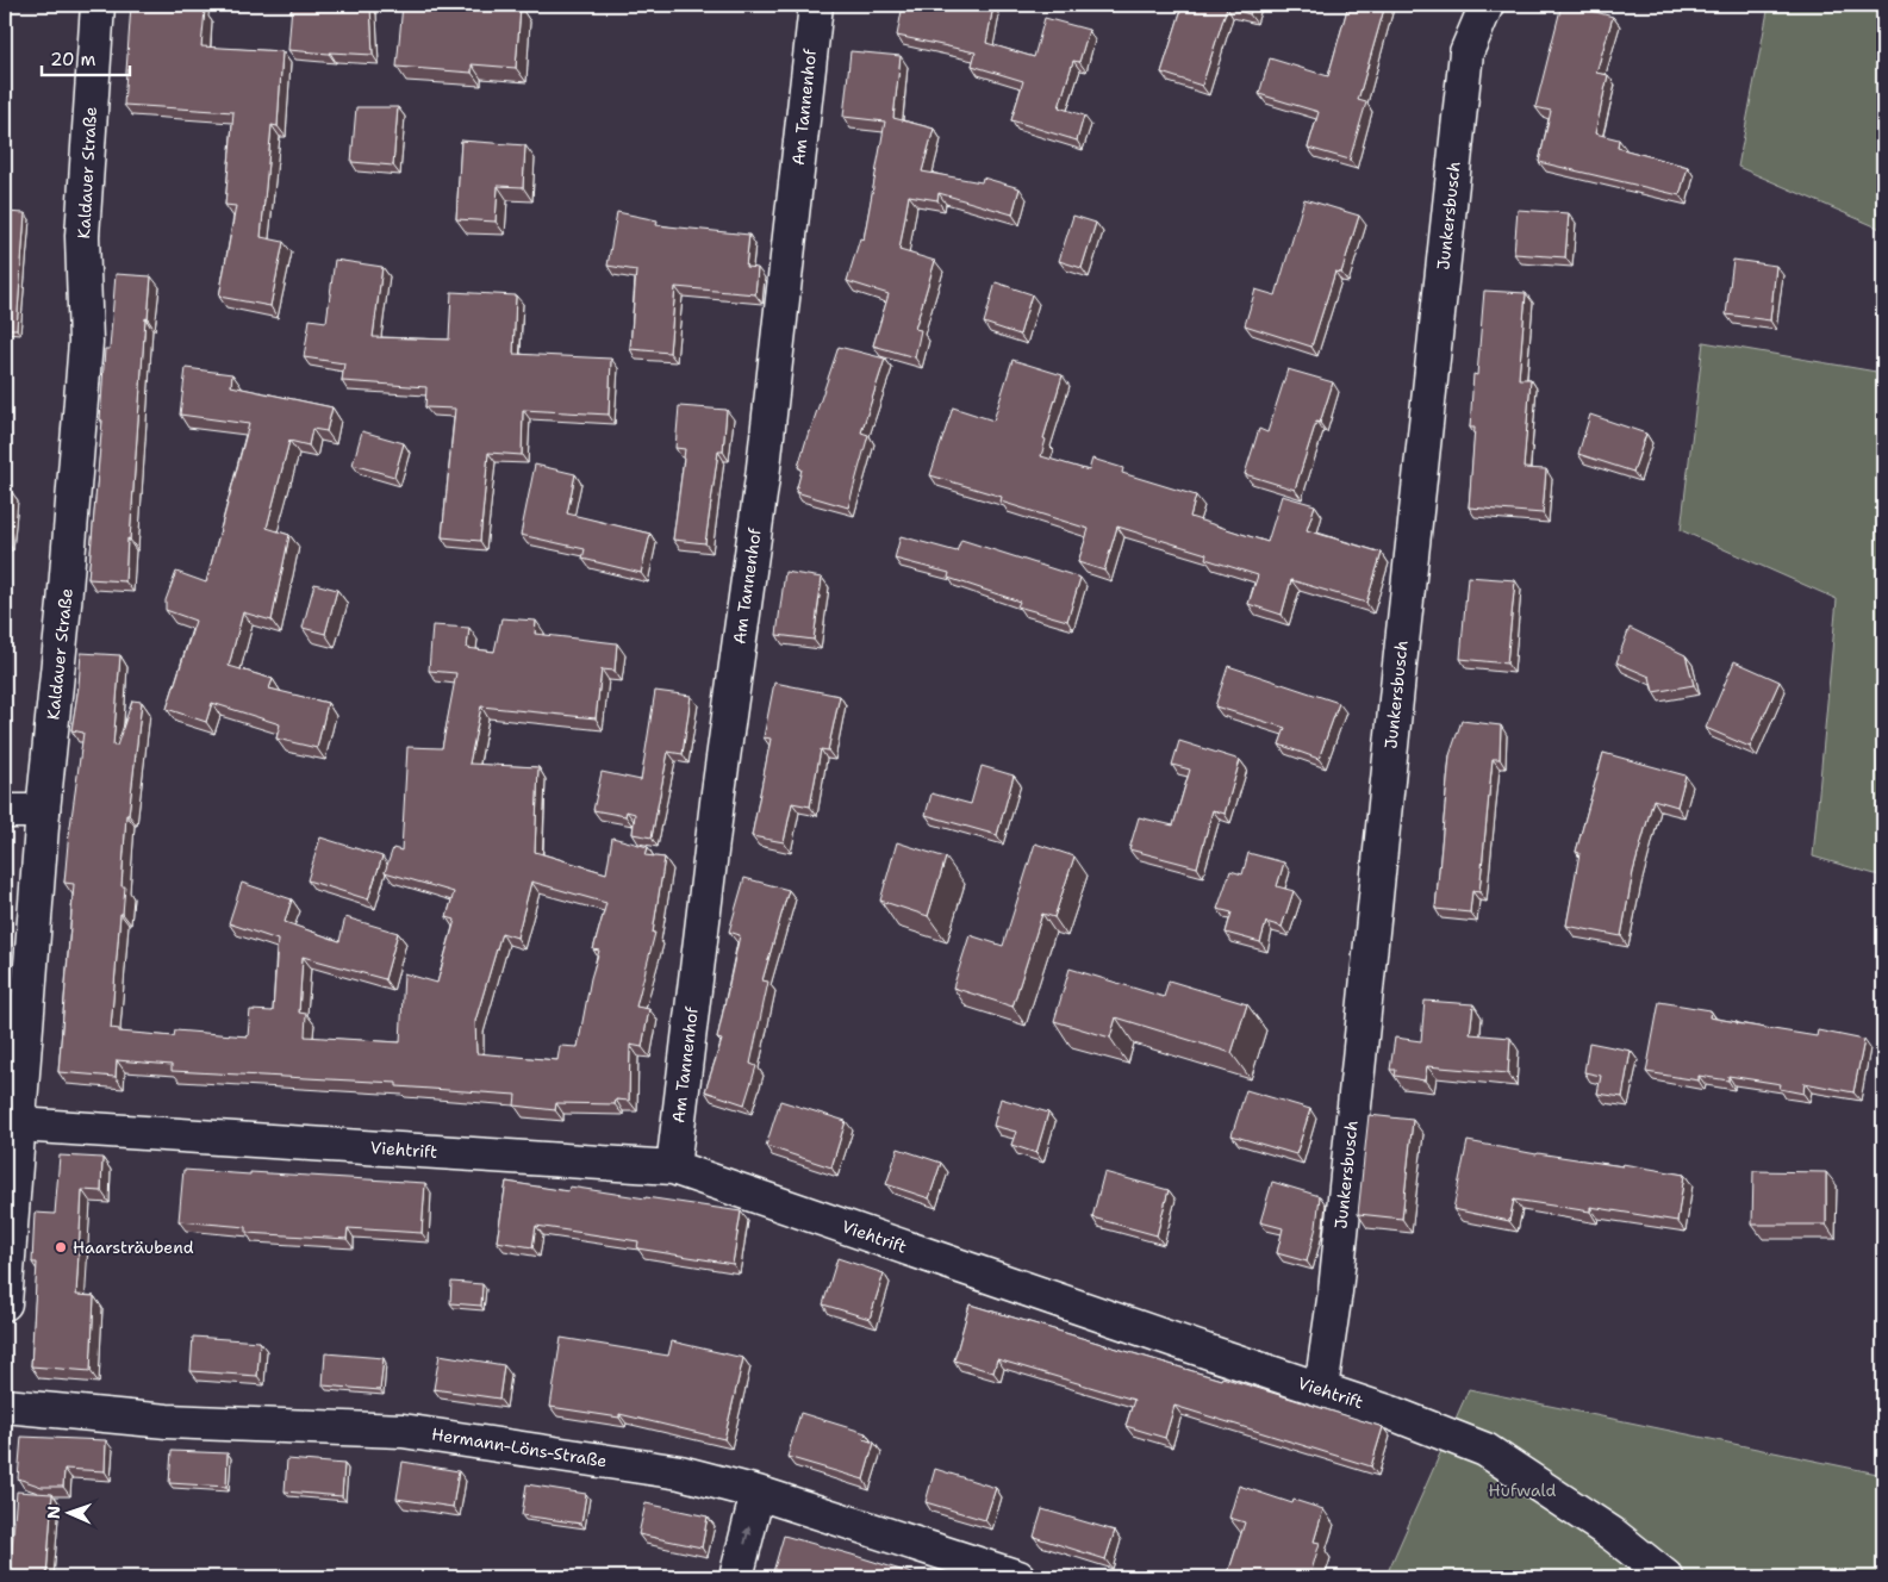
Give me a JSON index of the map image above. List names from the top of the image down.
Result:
{
  "streets": {
    "street": [
      "Am Tannenhof",
      "Kaldauer Straße",
      "Junkersbusch",
      "Viehtrift",
      "Hermann-Löns-Straße"
    ]
  },
  "crossings": [
    ["Am Tannenhof", "Viehtrift"],
    ["Kaldauer Straße", "Viehtrift"],
    ["Junkersbusch", "Viehtrift"]
  ],
  "parks": ["Hufwald"],
  "places": ["Haarsträubend"],
  "scale_bar": "20 m",
  "north": "left"
}
